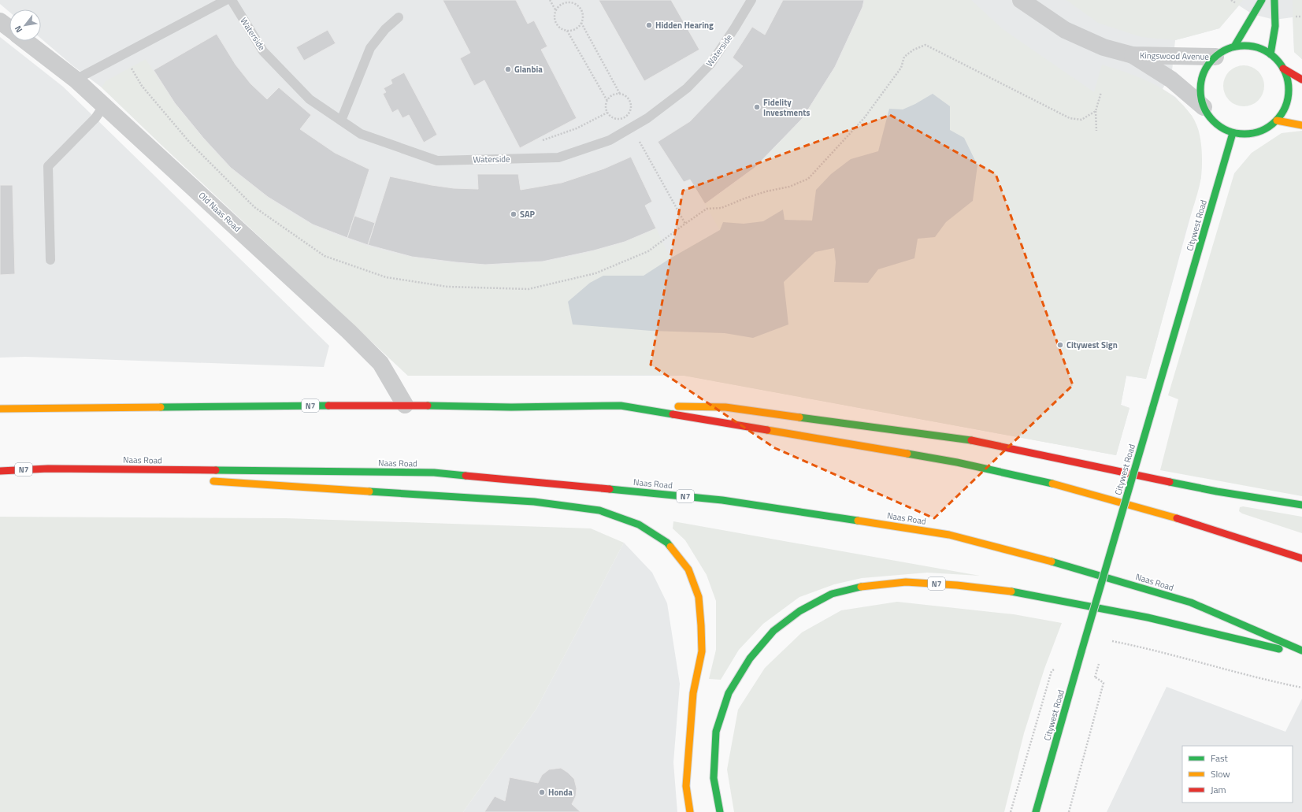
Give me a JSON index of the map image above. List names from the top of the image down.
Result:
{
  "streets": {
    "main road": ["Citywest Road", "N7", "Naas Road"],
    "street": ["Kingswood Avenue", "Old Naas Road"],
    "lane": ["Waterside"]
  },
  "crossings": [
    ["Kingswood Avenue", "Citywest Road"],
    ["Old Naas Road", "N7"],
    ["N7", "Naas Road"]
  ],
  "places": [
    "Hidden Hearing",
    "Glanbia",
    "Fidelity Investments",
    "SAP",
    "Citywest Sign",
    "Honda"
  ],
  "legend": ["Fast", "Slow", "Jam"],
  "north": "bottom left"
}
